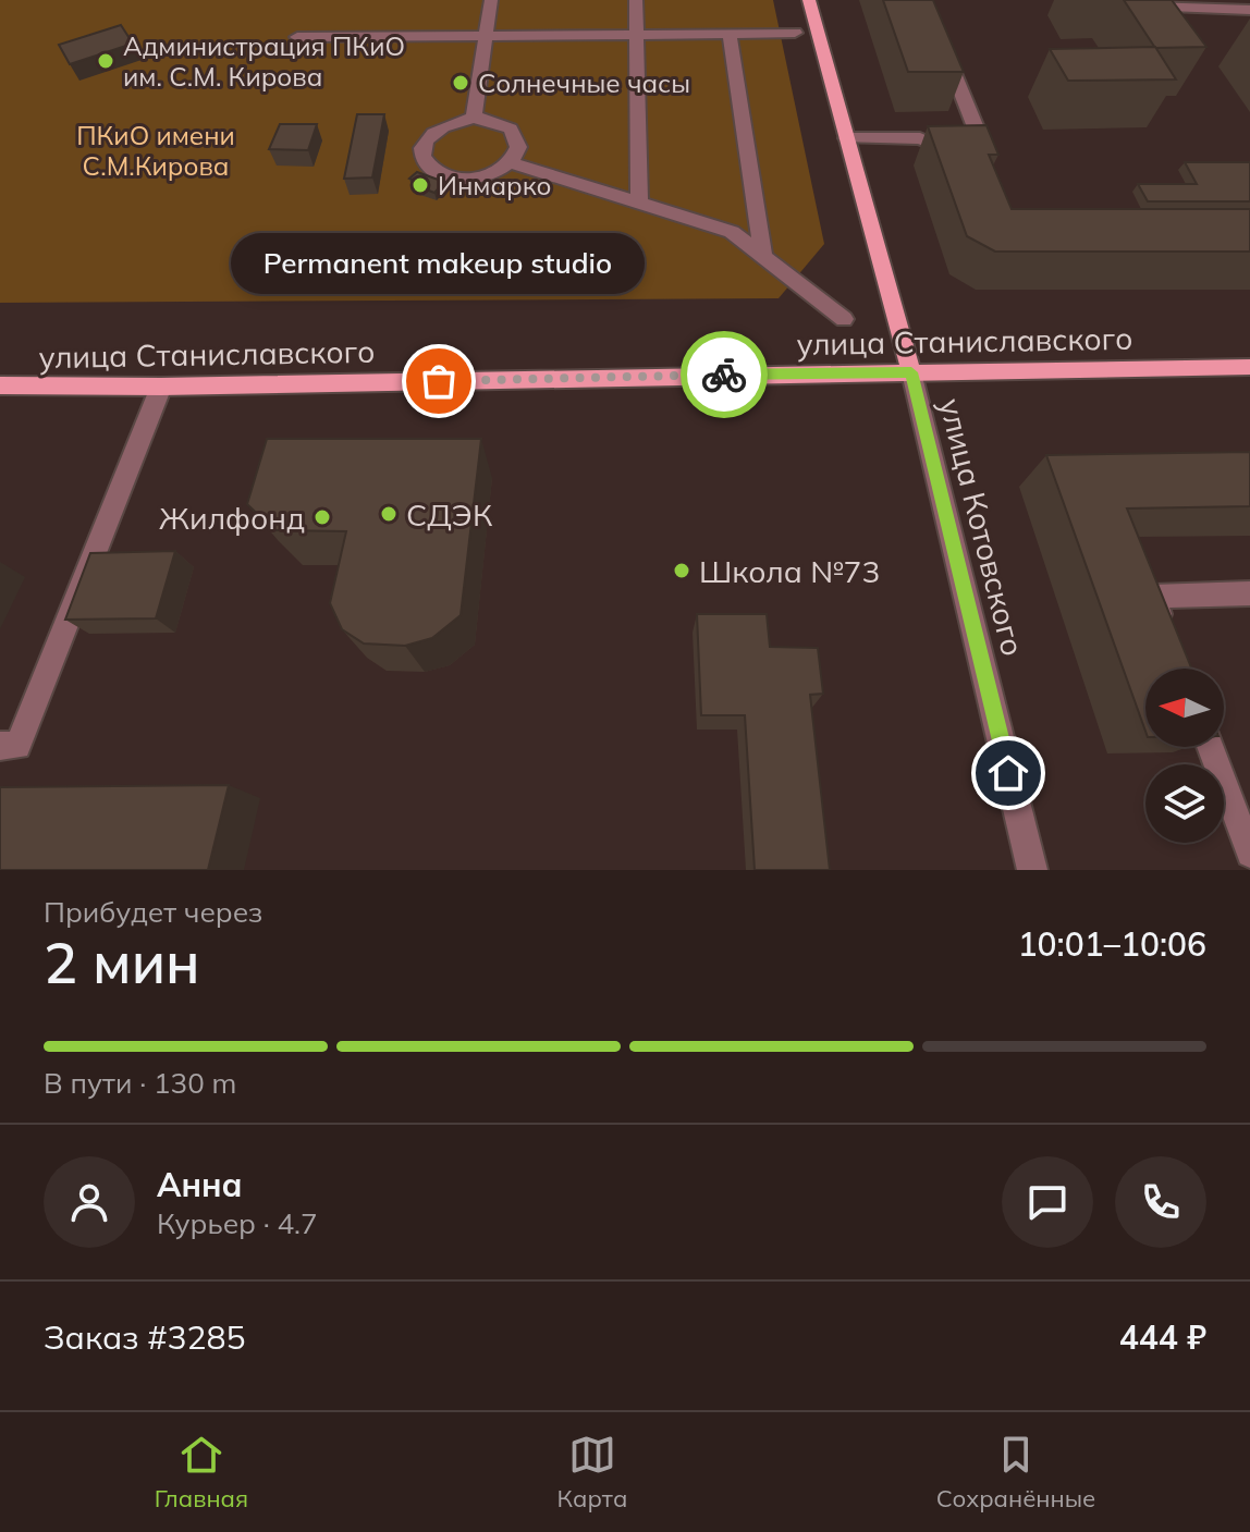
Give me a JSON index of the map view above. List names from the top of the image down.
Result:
{
  "streets": {
    "main road": ["улица Станиславского", "улица Котовского"]
  },
  "crossings": [
    ["улица Станиславского", "улица Котовского"]
  ],
  "parks": ["ПКиО имени С.М.Кирова"],
  "places": [
    "Администрация ПКиО им. С.М. Кирова",
    "Солнечные часы",
    "Инмарко",
    "Permanent makeup studio",
    "СДЭК",
    "Жилфонд",
    "Школа №73"
  ],
  "north": "left",
  "page": {
    "bubble": "Permanent makeup studio",
    "heading": ["2 мин", "Прибудет через", "10:01–10:06"],
    "panel": [
      "Анна",
      "Курьер · 4.7",
      "Заказ #3285",
      "444 ₽"
    ],
    "bar": "В пути · 130 m",
    "tabs": ["Главная", "Карта", "Сохранённые"]
  }
}
